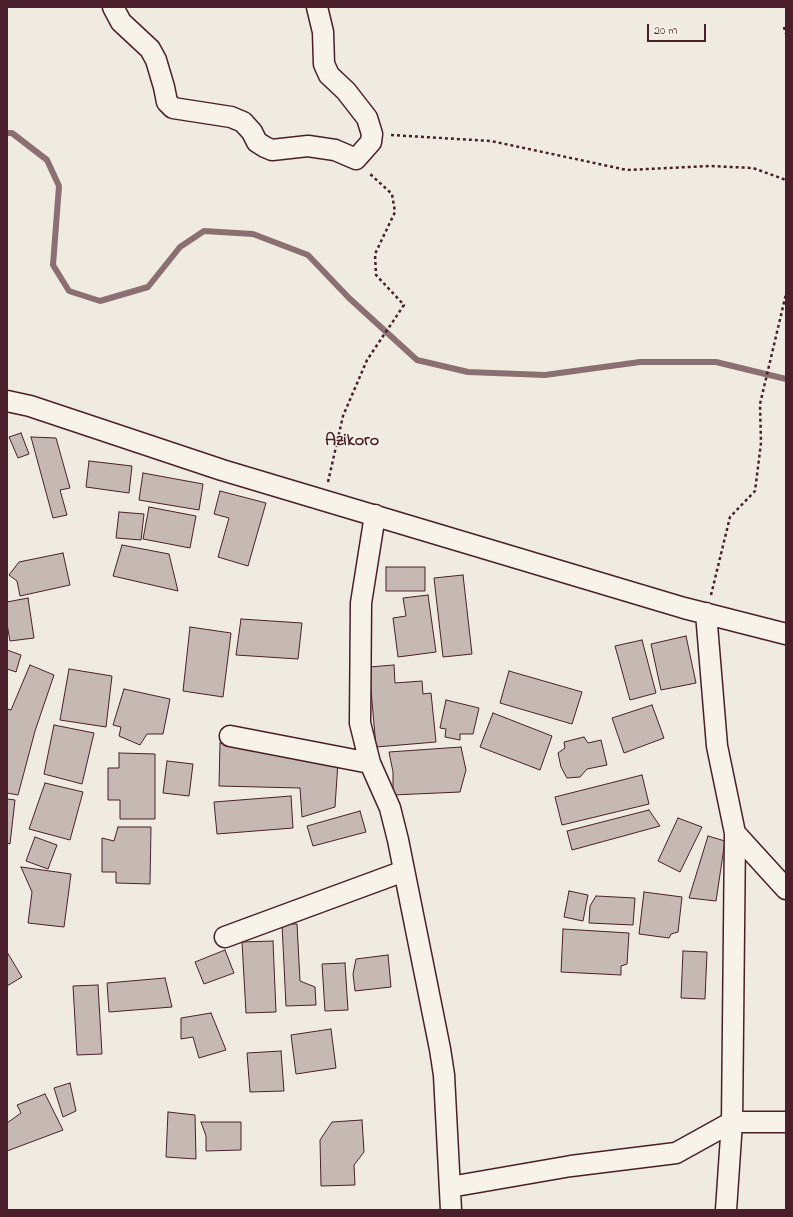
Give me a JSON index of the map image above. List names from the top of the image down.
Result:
{
  "districts": ["Azikoro"],
  "scale_bar": "20 m"
}
